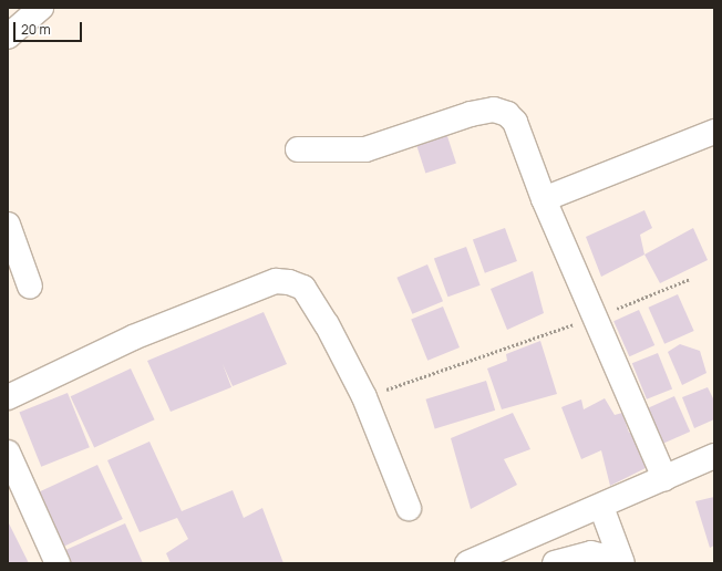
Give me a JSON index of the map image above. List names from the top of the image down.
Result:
{
  "scale_bar": "20 m"
}
